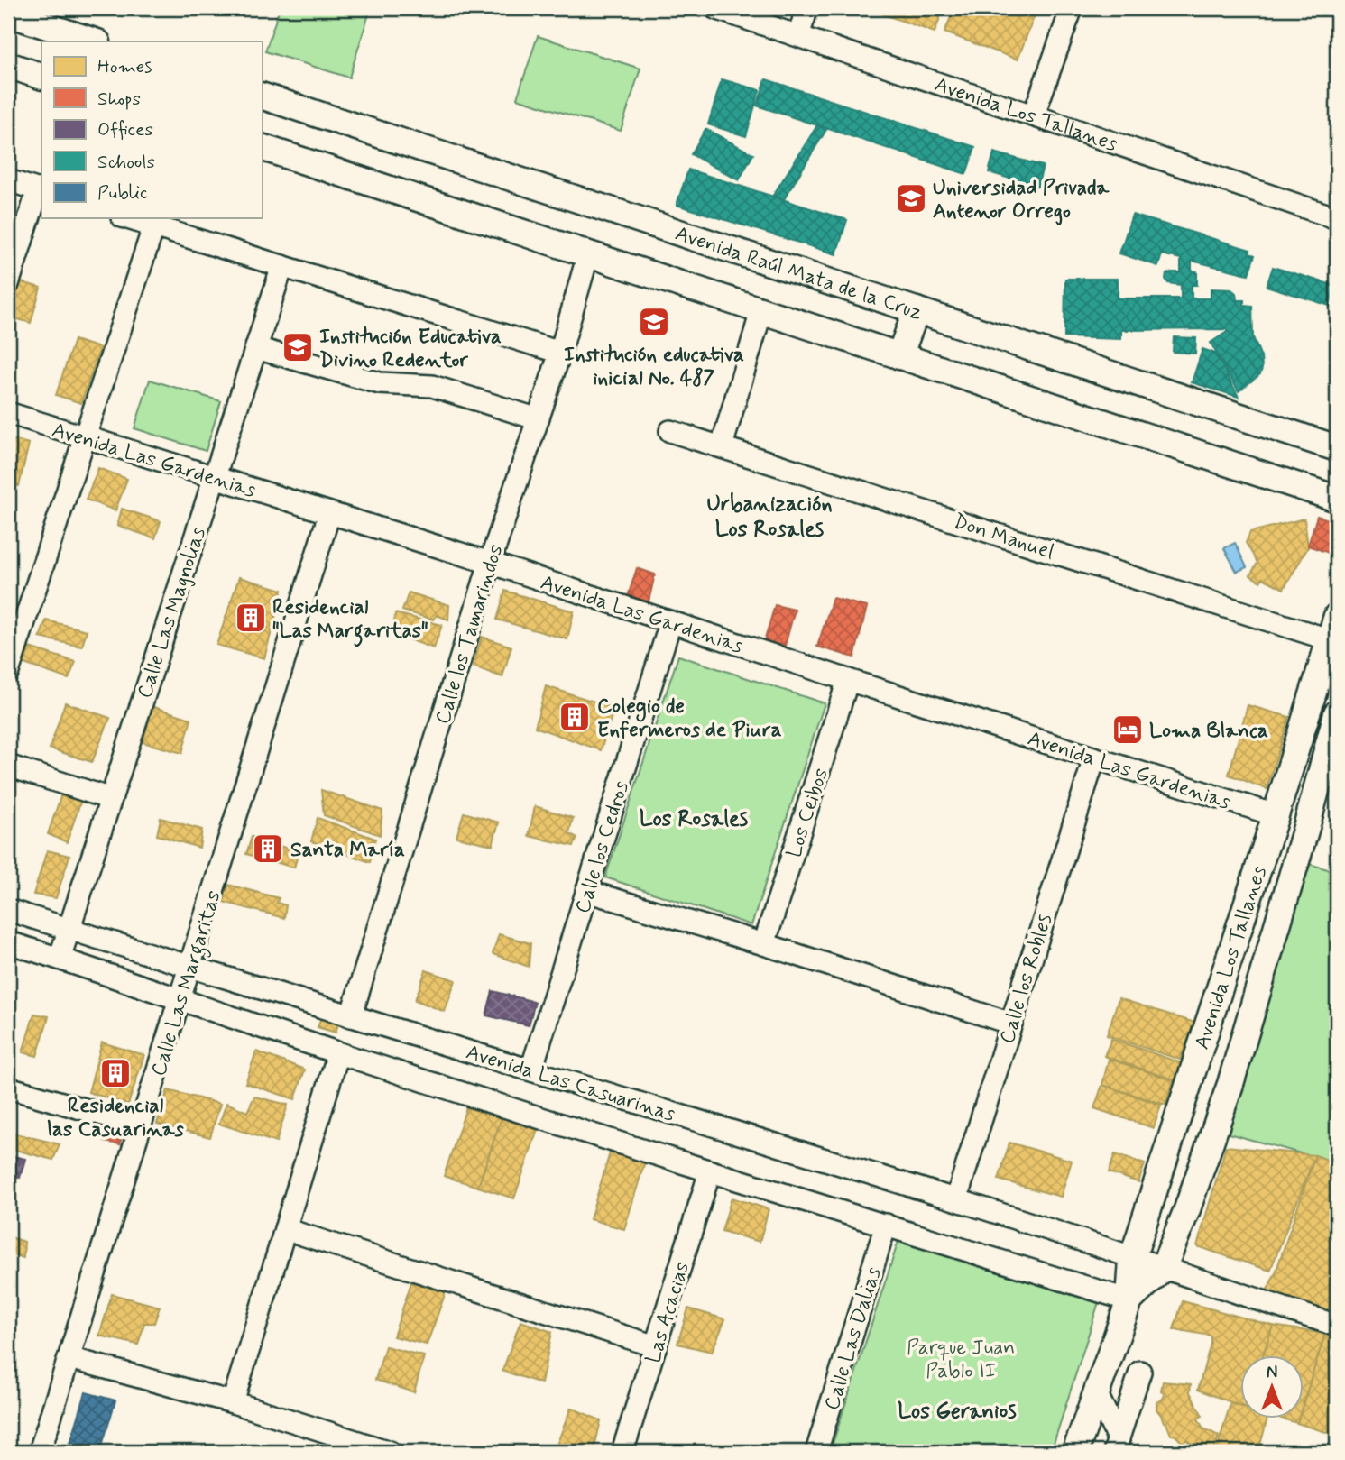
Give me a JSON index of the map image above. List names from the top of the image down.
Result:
{
  "streets": {
    "main road": ["Avenida Los Tallanes", "Avenida Raúl Mata de la Cruz"],
    "street": [
      "Avenida Las Gardenias",
      "Don Manuel",
      "Calle Las Magnolias",
      "Calle los Tamarindos",
      "Los Ceibos",
      "Calle los Cedros",
      "Calle los Robles",
      "Calle Las Margaritas",
      "Avenida Las Casuarinas",
      "Las Acacias",
      "Calle Las Dalias"
    ]
  },
  "crossings": [
    ["Avenida Los Tallanes", "Avenida Las Gardenias"],
    ["Avenida Los Tallanes", "Don Manuel"],
    ["Avenida Los Tallanes", "Avenida Las Casuarinas"],
    ["Avenida Las Gardenias", "Calle Las Magnolias"],
    ["Avenida Las Gardenias", "Calle los Tamarindos"],
    ["Avenida Las Gardenias", "Los Ceibos"],
    ["Avenida Las Gardenias", "Calle los Cedros"],
    ["Avenida Las Gardenias", "Calle los Robles"],
    ["Avenida Las Gardenias", "Calle Las Margaritas"],
    ["Calle Las Magnolias", "Avenida Las Casuarinas"],
    ["Calle los Tamarindos", "Avenida Las Casuarinas"],
    ["Calle los Cedros", "Avenida Las Casuarinas"],
    ["Calle los Robles", "Avenida Las Casuarinas"],
    ["Calle Las Margaritas", "Avenida Las Casuarinas"],
    ["Avenida Las Casuarinas", "Las Acacias"],
    ["Avenida Las Casuarinas", "Calle Las Dalias"]
  ],
  "districts": ["Urbanización Los Rosales", "Los Rosales", "Los Geranios"],
  "parks": ["Parque Juan Pablo II"],
  "places": {
    "school or university": ["Universidad Privada Antenor Orrego", "Institución educativa inicial No. 487", "Institución Educativa Divino Redentor"],
    "building": [
      "Residencial \"Las Margaritas\"",
      "Colegio de Enfermeros de Piura",
      "Santa María",
      "Residencial las Casuarinas"
    ],
    "hotel": ["Loma Blanca"]
  },
  "legend": [
    "Homes",
    "Shops",
    "Offices",
    "Schools",
    "Public"
  ],
  "north": "top"
}
